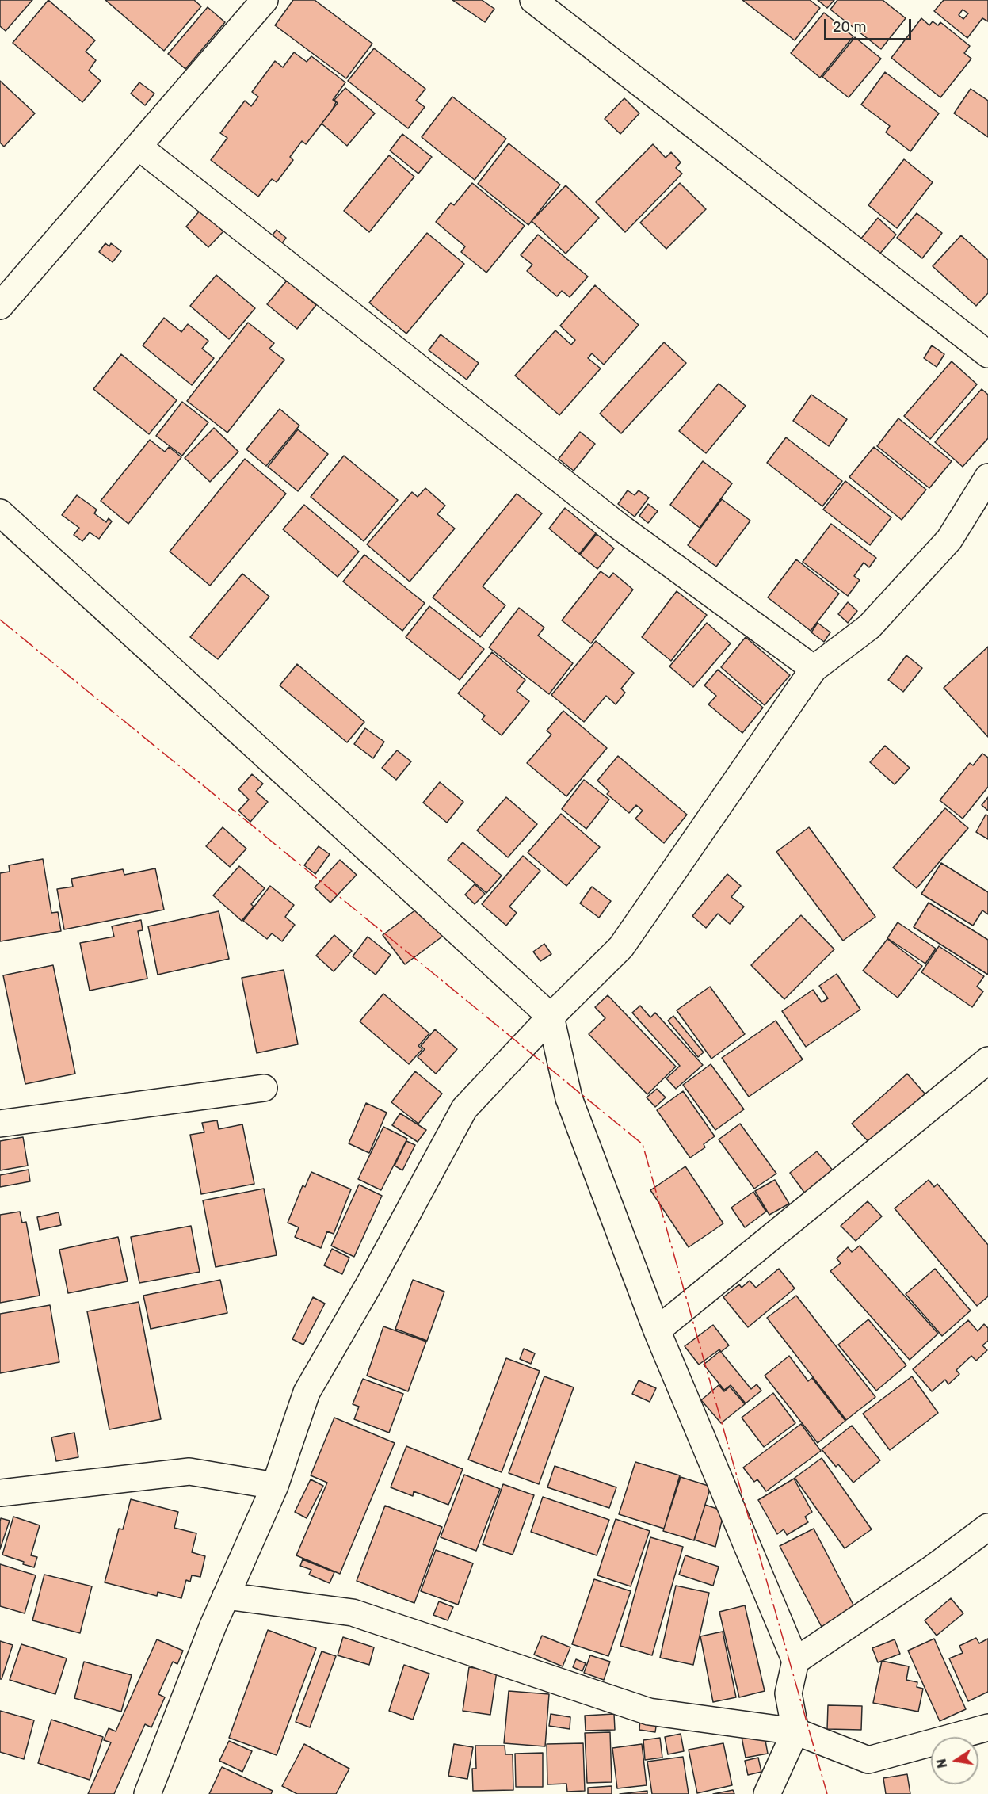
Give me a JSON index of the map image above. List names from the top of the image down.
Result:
{
  "scale_bar": "20 m",
  "north": "left"
}
